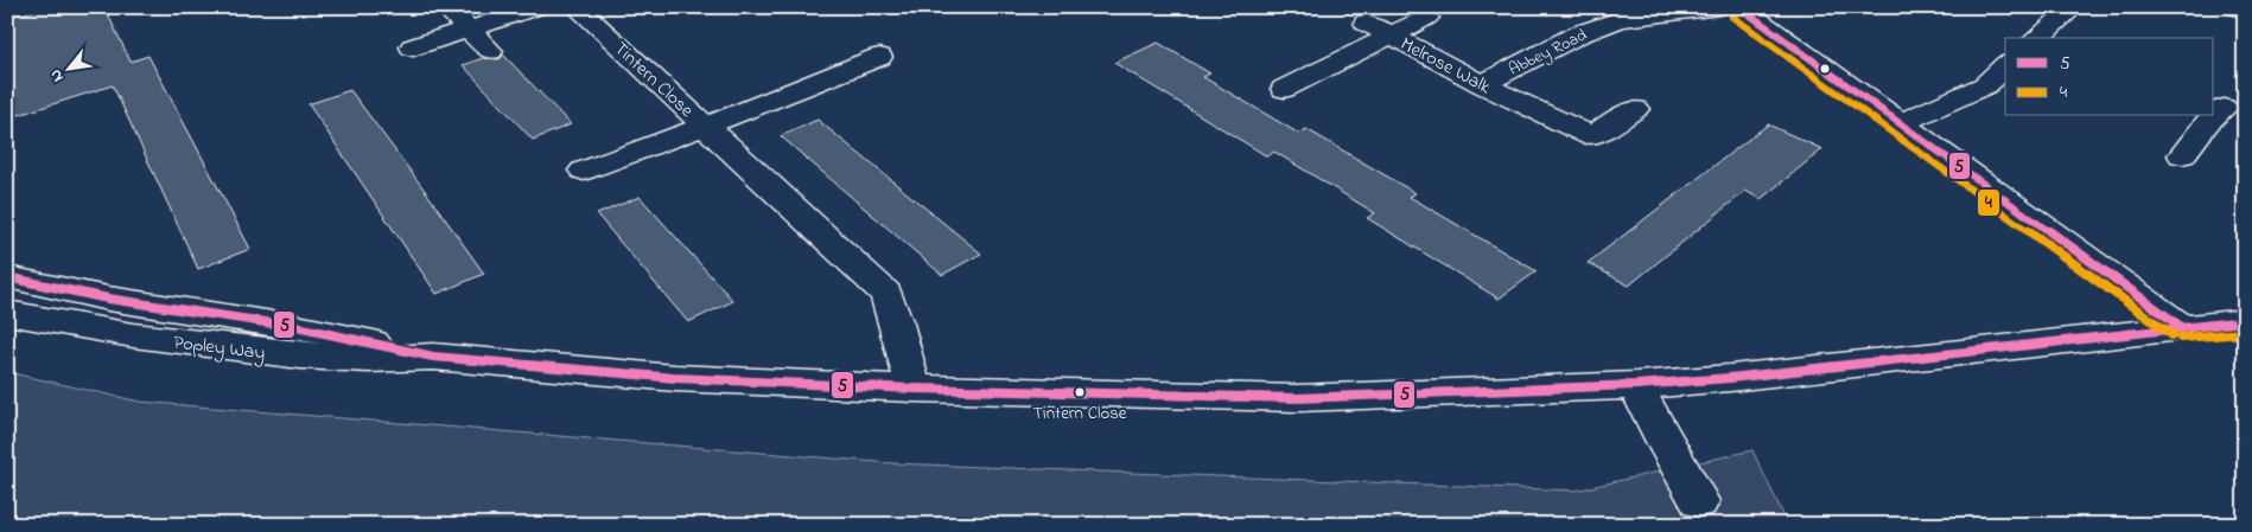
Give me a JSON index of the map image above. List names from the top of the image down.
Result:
{
  "streets": {
    "street": [
      "Abbey Road",
      "Melrose Walk",
      "Tintern Close",
      "Popley Way"
    ]
  },
  "crossings": [
    ["Abbey Road", "Melrose Walk"],
    ["Tintern Close", "Popley Way"]
  ],
  "places": ["Tintern Close"],
  "lines": ["transit line 5", "transit line 4"],
  "legend": ["5", "4"],
  "north": "bottom left"
}
